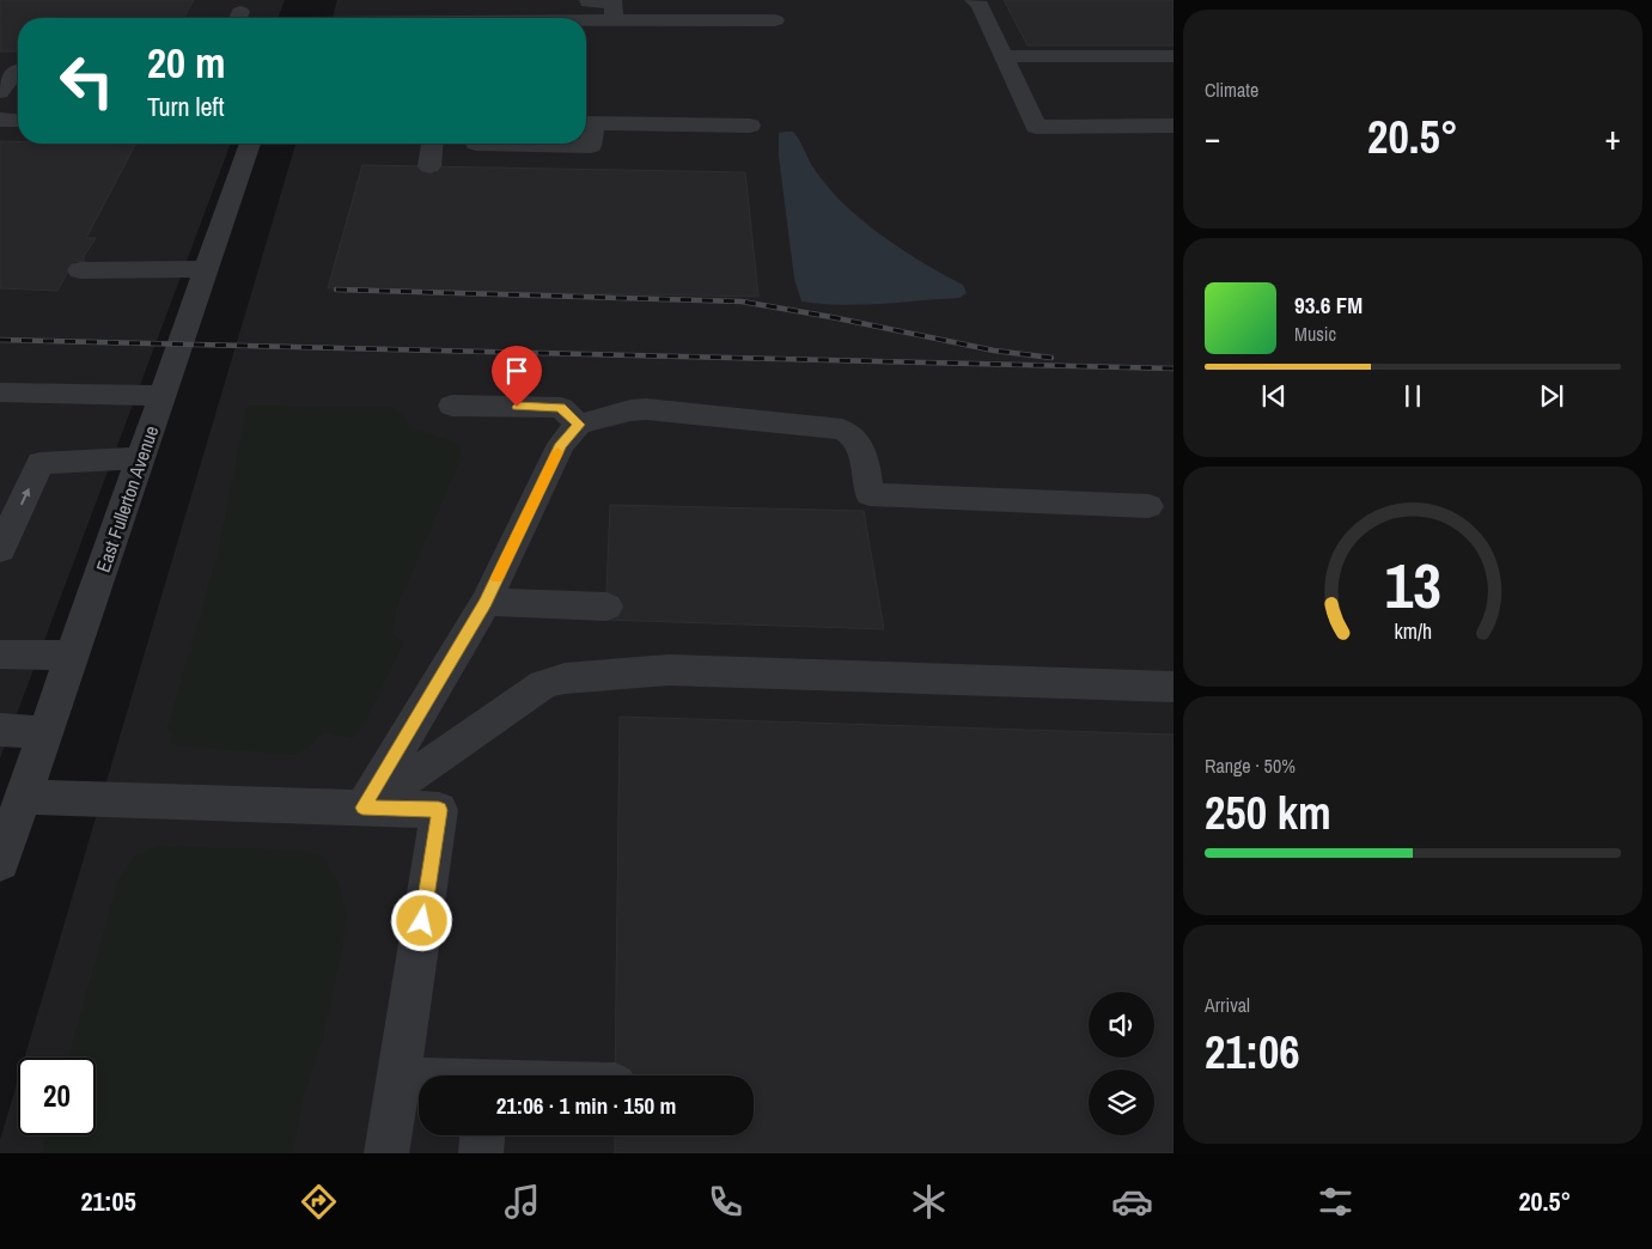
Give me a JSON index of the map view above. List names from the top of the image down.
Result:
{
  "streets": {
    "street": ["East Fullerton Avenue"]
  },
  "page": {
    "tile": [
      "Climate",
      ["Range · 50%", "250 km"],
      ["Arrival", "21:06"]
    ],
    "turn": ["20 m", "Turn left"],
    "heat": ["−", "20.5°", "+"],
    "song": ["93.6 FM", "Music"],
    "limit": "20",
    "trip": "21:06 · 1 min · 150 m",
    "tabs": ["21:05", "20.5°"],
    "gauge": ["13", "km/h"]
  }
}
